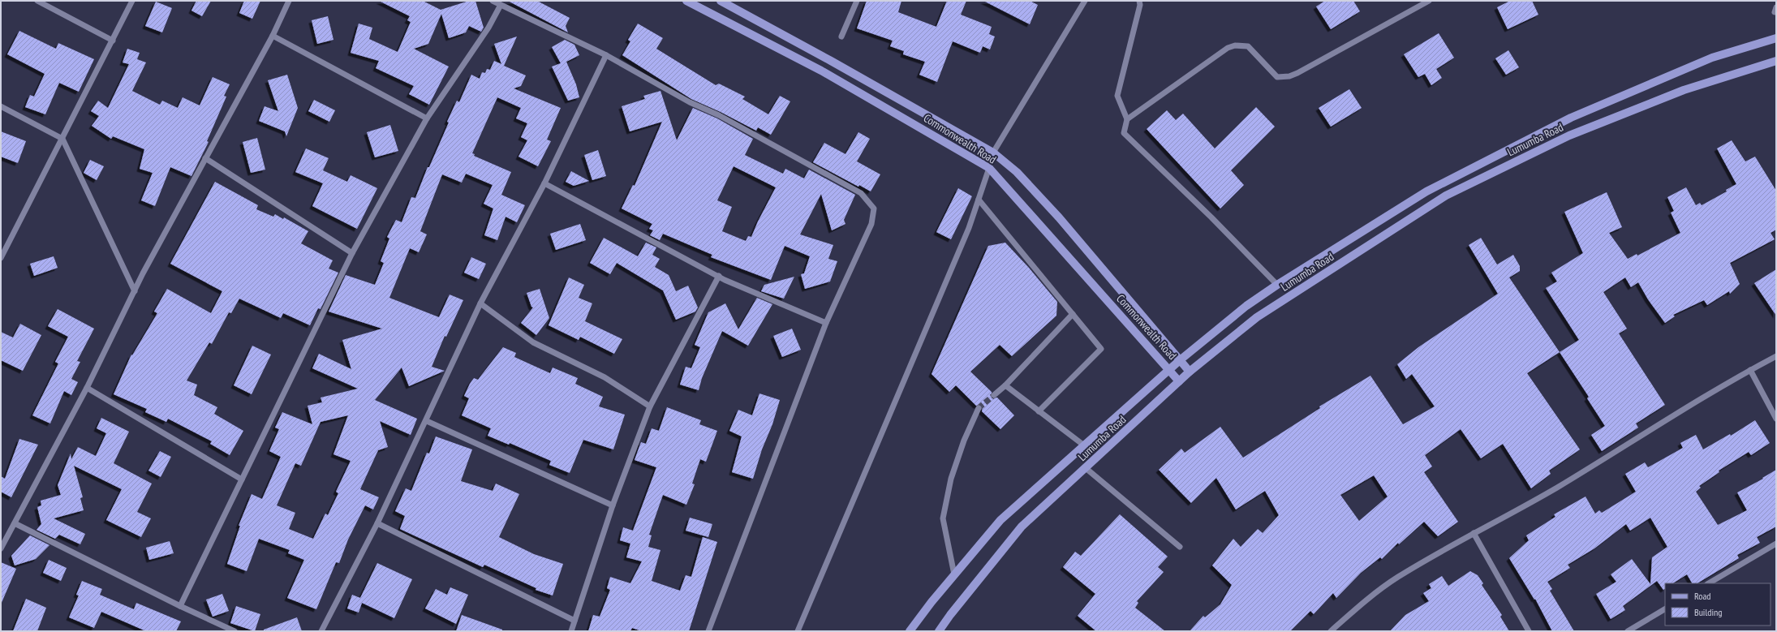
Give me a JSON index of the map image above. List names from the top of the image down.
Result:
{
  "streets": {
    "main road": ["Commonwealth Road", "Lumumba Road"]
  },
  "crossings": [
    ["Commonwealth Road", "Lumumba Road"]
  ],
  "legend": ["Road", "Building"]
}
